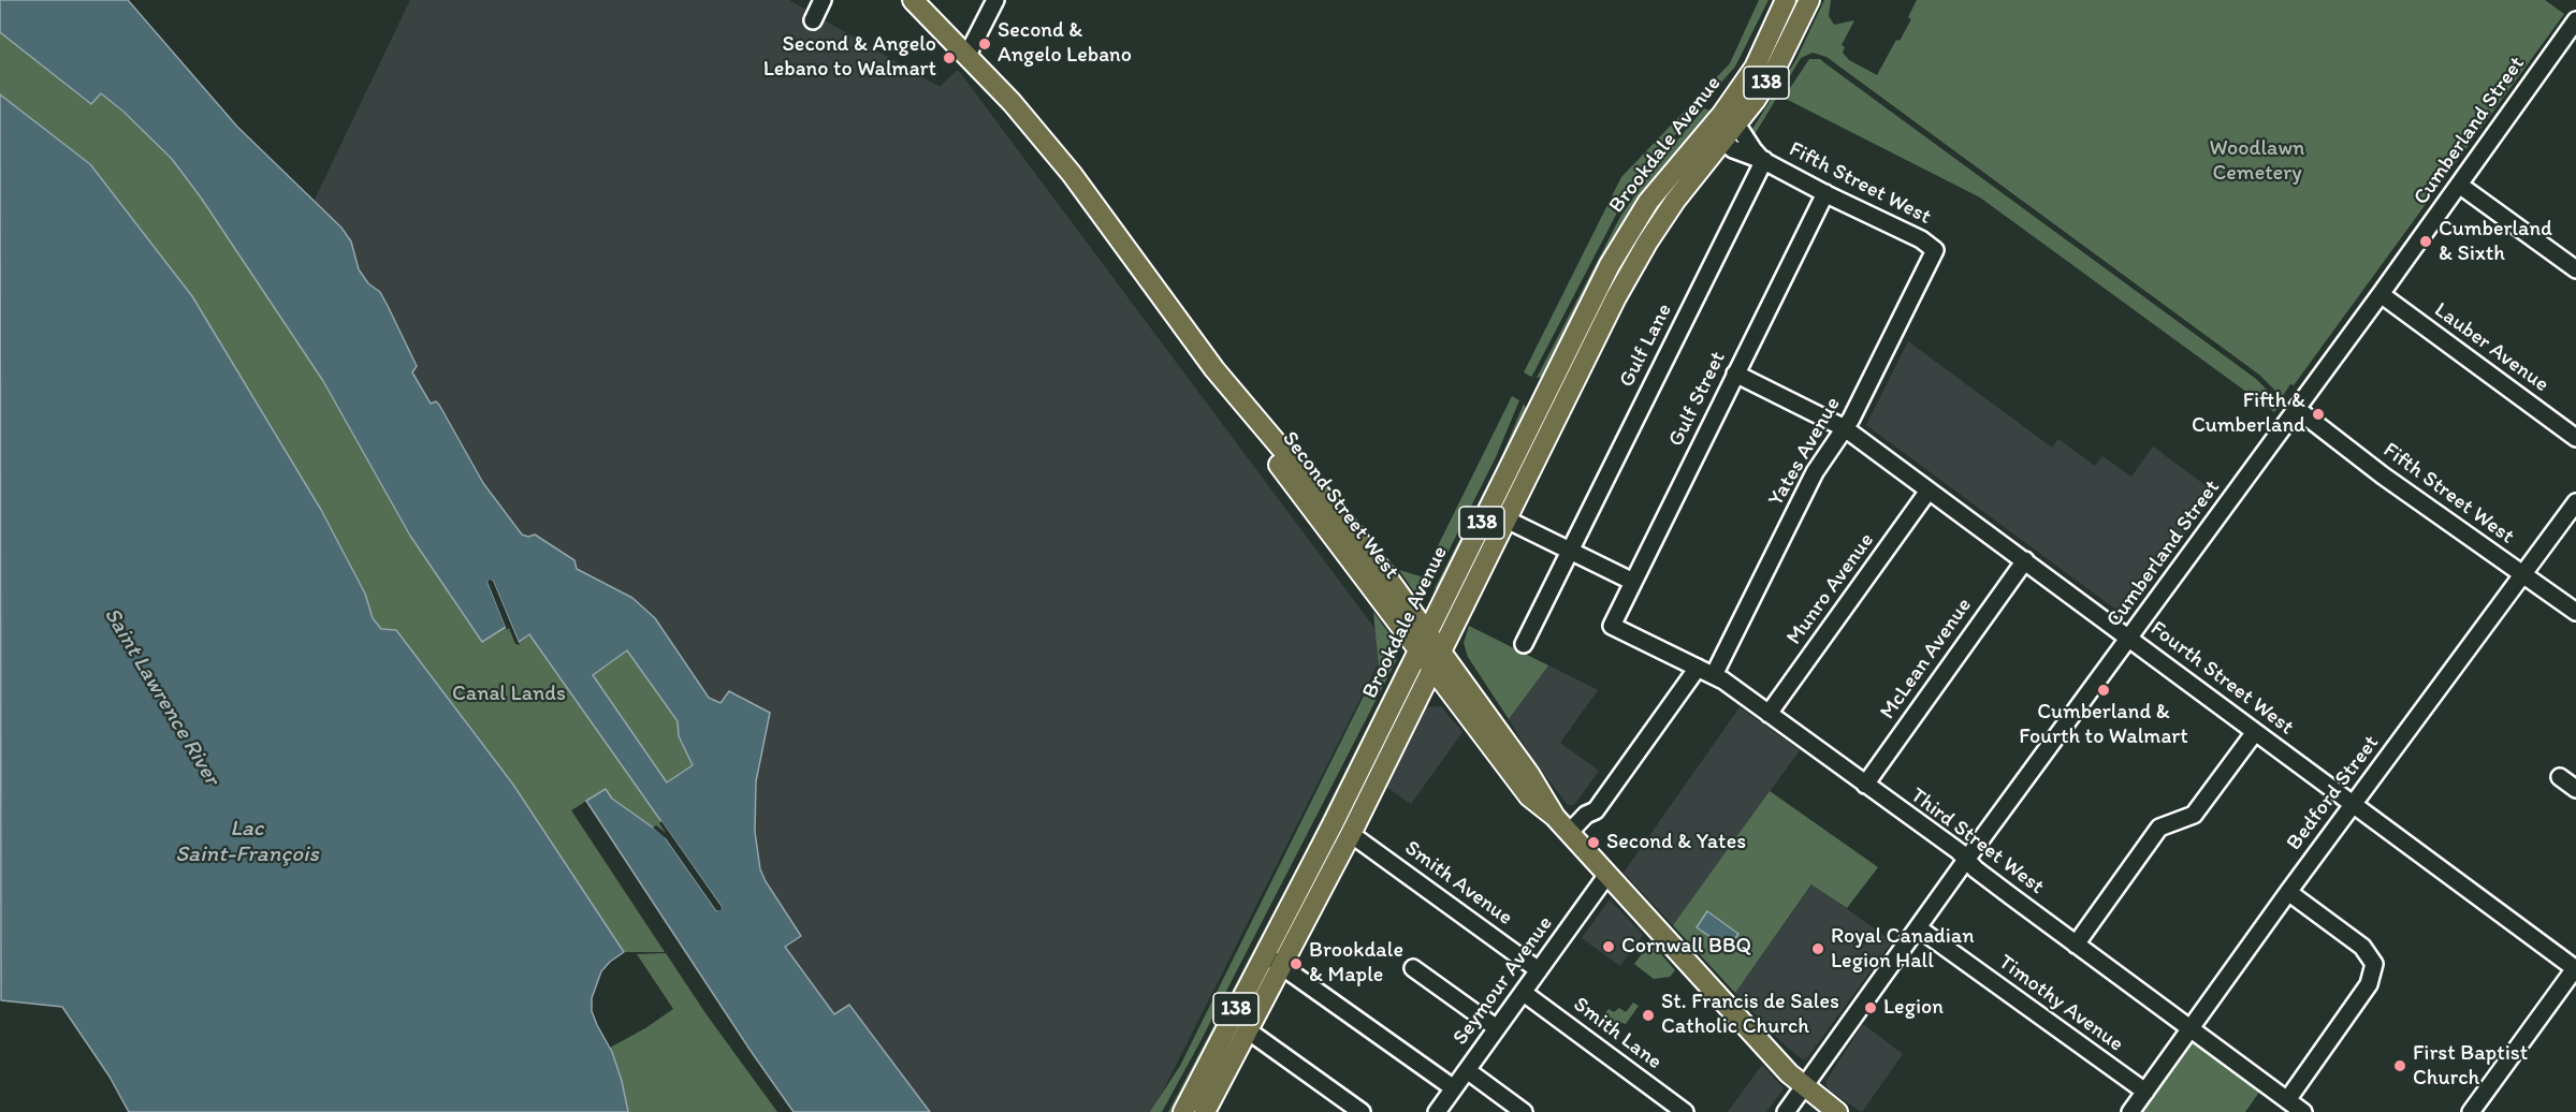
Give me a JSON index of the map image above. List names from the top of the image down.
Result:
{
  "streets": {
    "main road": ["138", "Brookdale Avenue", "Second Street West"],
    "street": [
      "Cumberland Street",
      "Fifth Street West",
      "Gulf Lane",
      "Lauber Avenue",
      "Gulf Street",
      "Yates Avenue",
      "Munro Avenue",
      "McLean Avenue",
      "Fourth Street West",
      "Bedford Street",
      "Third Street West",
      "Smith Avenue",
      "Seymour Avenue",
      "Timothy Avenue",
      "Smith Lane"
    ]
  },
  "crossings": [
    ["Cumberland Street", "Fifth Street West"],
    ["Cumberland Street", "Lauber Avenue"],
    ["Cumberland Street", "Second Street West"],
    ["Cumberland Street", "Fourth Street West"],
    ["Cumberland Street", "Third Street West"],
    ["Cumberland Street", "Timothy Avenue"],
    ["Brookdale Avenue", "Fifth Street West"],
    ["Brookdale Avenue", "Second Street West"],
    ["Brookdale Avenue", "Smith Avenue"],
    ["Fifth Street West", "Gulf Lane"],
    ["Fifth Street West", "Gulf Street"],
    ["Fifth Street West", "Yates Avenue"],
    ["Fifth Street West", "Bedford Street"],
    ["Gulf Street", "Fourth Street West"],
    ["Gulf Street", "Third Street West"],
    ["Yates Avenue", "Fourth Street West"],
    ["Yates Avenue", "Third Street West"],
    ["Second Street West", "Seymour Avenue"],
    ["Munro Avenue", "Fourth Street West"],
    ["Munro Avenue", "Third Street West"],
    ["McLean Avenue", "Fourth Street West"],
    ["McLean Avenue", "Third Street West"],
    ["Fourth Street West", "Bedford Street"],
    ["Bedford Street", "Third Street West"],
    ["Bedford Street", "Timothy Avenue"],
    ["Smith Avenue", "Seymour Avenue"],
    ["Seymour Avenue", "Smith Lane"]
  ],
  "water": ["Saint Lawrence River", "Lac Saint-François"],
  "parks": ["Woodlawn Cemetery", "Canal Lands"],
  "places": [
    "Second & Angelo Lebano",
    "Second & Angelo Lebano to Walmart",
    "Cumberland & Sixth",
    "Fifth & Cumberland",
    "Cumberland & Fourth to Walmart",
    "Second & Yates",
    "Cornwall BBQ",
    "Royal Canadian Legion Hall",
    "Brookdale & Maple",
    "Legion",
    "St. Francis de Sales Catholic Church",
    "First Baptist Church"
  ]
}
